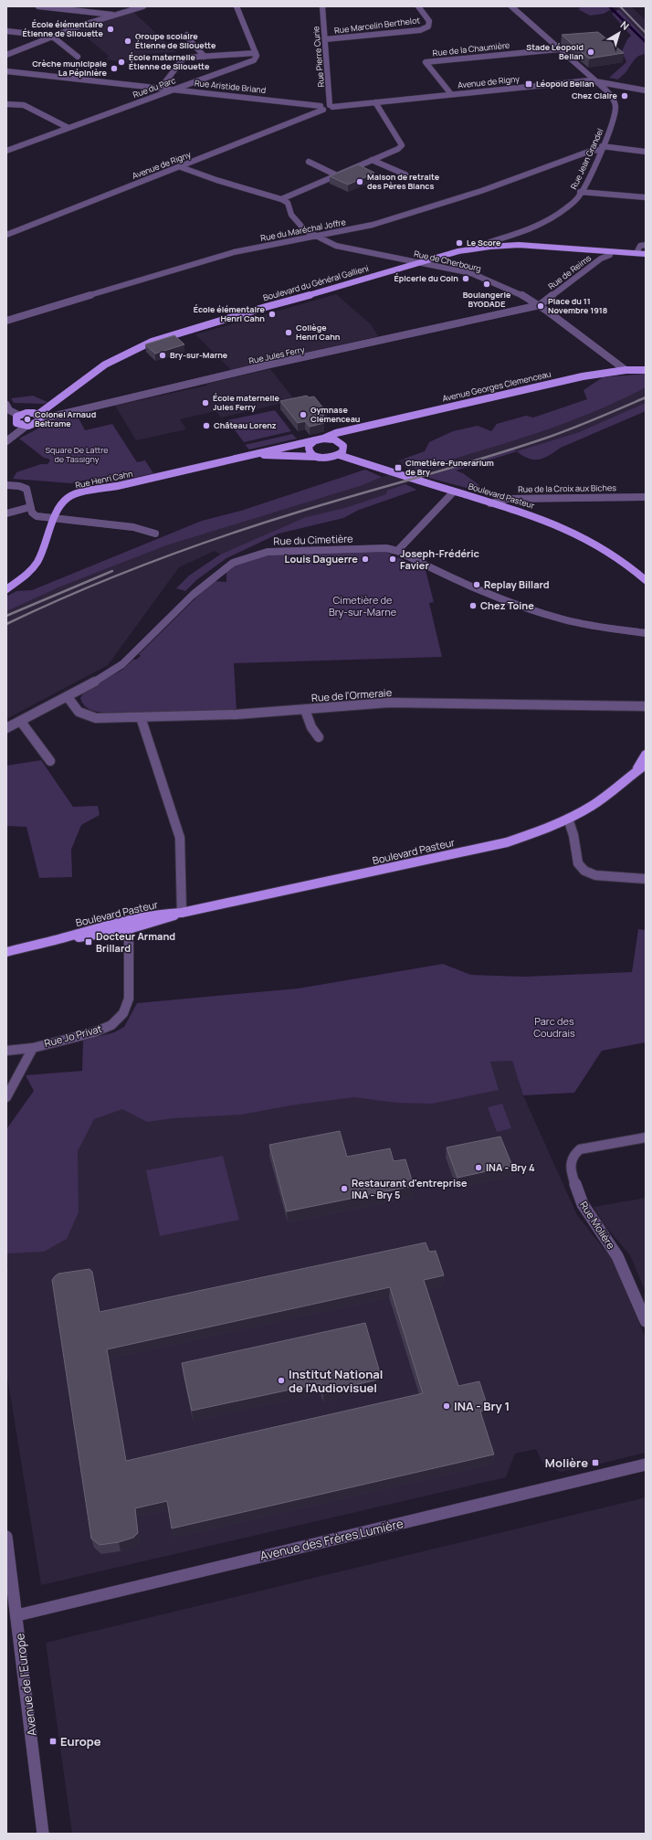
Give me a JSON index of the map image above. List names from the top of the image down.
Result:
{
  "streets": {
    "main road": [
      "Boulevard du Général Gallieni",
      "Avenue Georges Clemenceau",
      "Rue Henri Cahn",
      "Boulevard Pasteur"
    ],
    "street": [
      "Rue Marcelin Berthelot",
      "Rue de la Chaumière",
      "Rue Pierre Curie",
      "Avenue de Rigny",
      "Rue Aristide Briand",
      "Rue du Parc",
      "Rue Jean Grandel",
      "Rue du Maréchal Joffre",
      "Rue de Cherbourg",
      "Rue de Reims",
      "Rue Jules Ferry",
      "Rue de la Croix aux Biches",
      "Rue du Cimetière",
      "Rue de l'Ormeraie",
      "Rue Jo Privat",
      "Rue Molière",
      "Avenue des Frères Lumière",
      "Avenue de l'Europe"
    ]
  },
  "crossings": [
    ["Rue Marcelin Berthelot", "Rue Pierre Curie"],
    ["Rue de la Chaumière", "Avenue de Rigny"],
    ["Rue de la Chaumière", "Rue Jean Grandel"],
    ["Rue Pierre Curie", "Avenue de Rigny"],
    ["Avenue de Rigny", "Rue Aristide Briand"],
    ["Avenue de Rigny", "Rue Jean Grandel"],
    ["Rue Aristide Briand", "Rue du Parc"],
    ["Rue Jean Grandel", "Rue du Maréchal Joffre"],
    ["Rue Jean Grandel", "Boulevard du Général Gallieni"],
    ["Rue du Maréchal Joffre", "Rue de Cherbourg"],
    ["Rue de Cherbourg", "Rue de Reims"],
    ["Rue de Cherbourg", "Boulevard du Général Gallieni"],
    ["Rue de Cherbourg", "Rue Jules Ferry"],
    ["Rue de Cherbourg", "Avenue Georges Clemenceau"],
    ["Rue de Reims", "Boulevard du Général Gallieni"],
    ["Rue de Reims", "Rue Jules Ferry"],
    ["Boulevard du Général Gallieni", "Rue Jules Ferry"],
    ["Rue de la Croix aux Biches", "Boulevard Pasteur"],
    ["Boulevard Pasteur", "Rue Jo Privat"],
    ["Rue du Cimetière", "Rue de l'Ormeraie"],
    ["Avenue des Frères Lumière", "Avenue de l'Europe"]
  ],
  "parks": ["Square De Lattre de Tassigny", "Cimetière de Bry-sur-Marne", "Parc des Coudrais"],
  "places": {
    "other": [
      "École élémentaire Étienne de Silouette",
      "Groupe scolaire Étienne de Silouette",
      "Stade Léopold Bellan",
      "École maternelle Étienne de Silouette",
      "Crèche municipale La Pépinière",
      "Chez Claire",
      "Maison de retraite des Pères Blancs",
      "Le Score",
      "Épicerie du Coin",
      "Boulangerie BYGDADE",
      "Place du 11 Novembre 1918",
      "École élémentaire Henri Cahn",
      "Collège Henri Cahn",
      "Bry-sur-Marne",
      "École maternelle Jules Ferry",
      "Gymnase Clemenceau",
      "Colonel Arnaud Beltrame",
      "Château Lorenz",
      "Louis Daguerre",
      "Joseph-Frédéric Favier",
      "Replay Billard",
      "Chez Toine",
      "INA - Bry 4",
      "Restaurant d'entreprise INA - Bry 5",
      "Institut National de l'Audiovisuel",
      "INA - Bry 1"
    ],
    "transit": [
      "Léopold Bellan",
      "Cimetière-Funerarium de Bry",
      "Docteur Armand Brillard",
      "Molière",
      "Europe"
    ]
  },
  "north": "top right"
}
